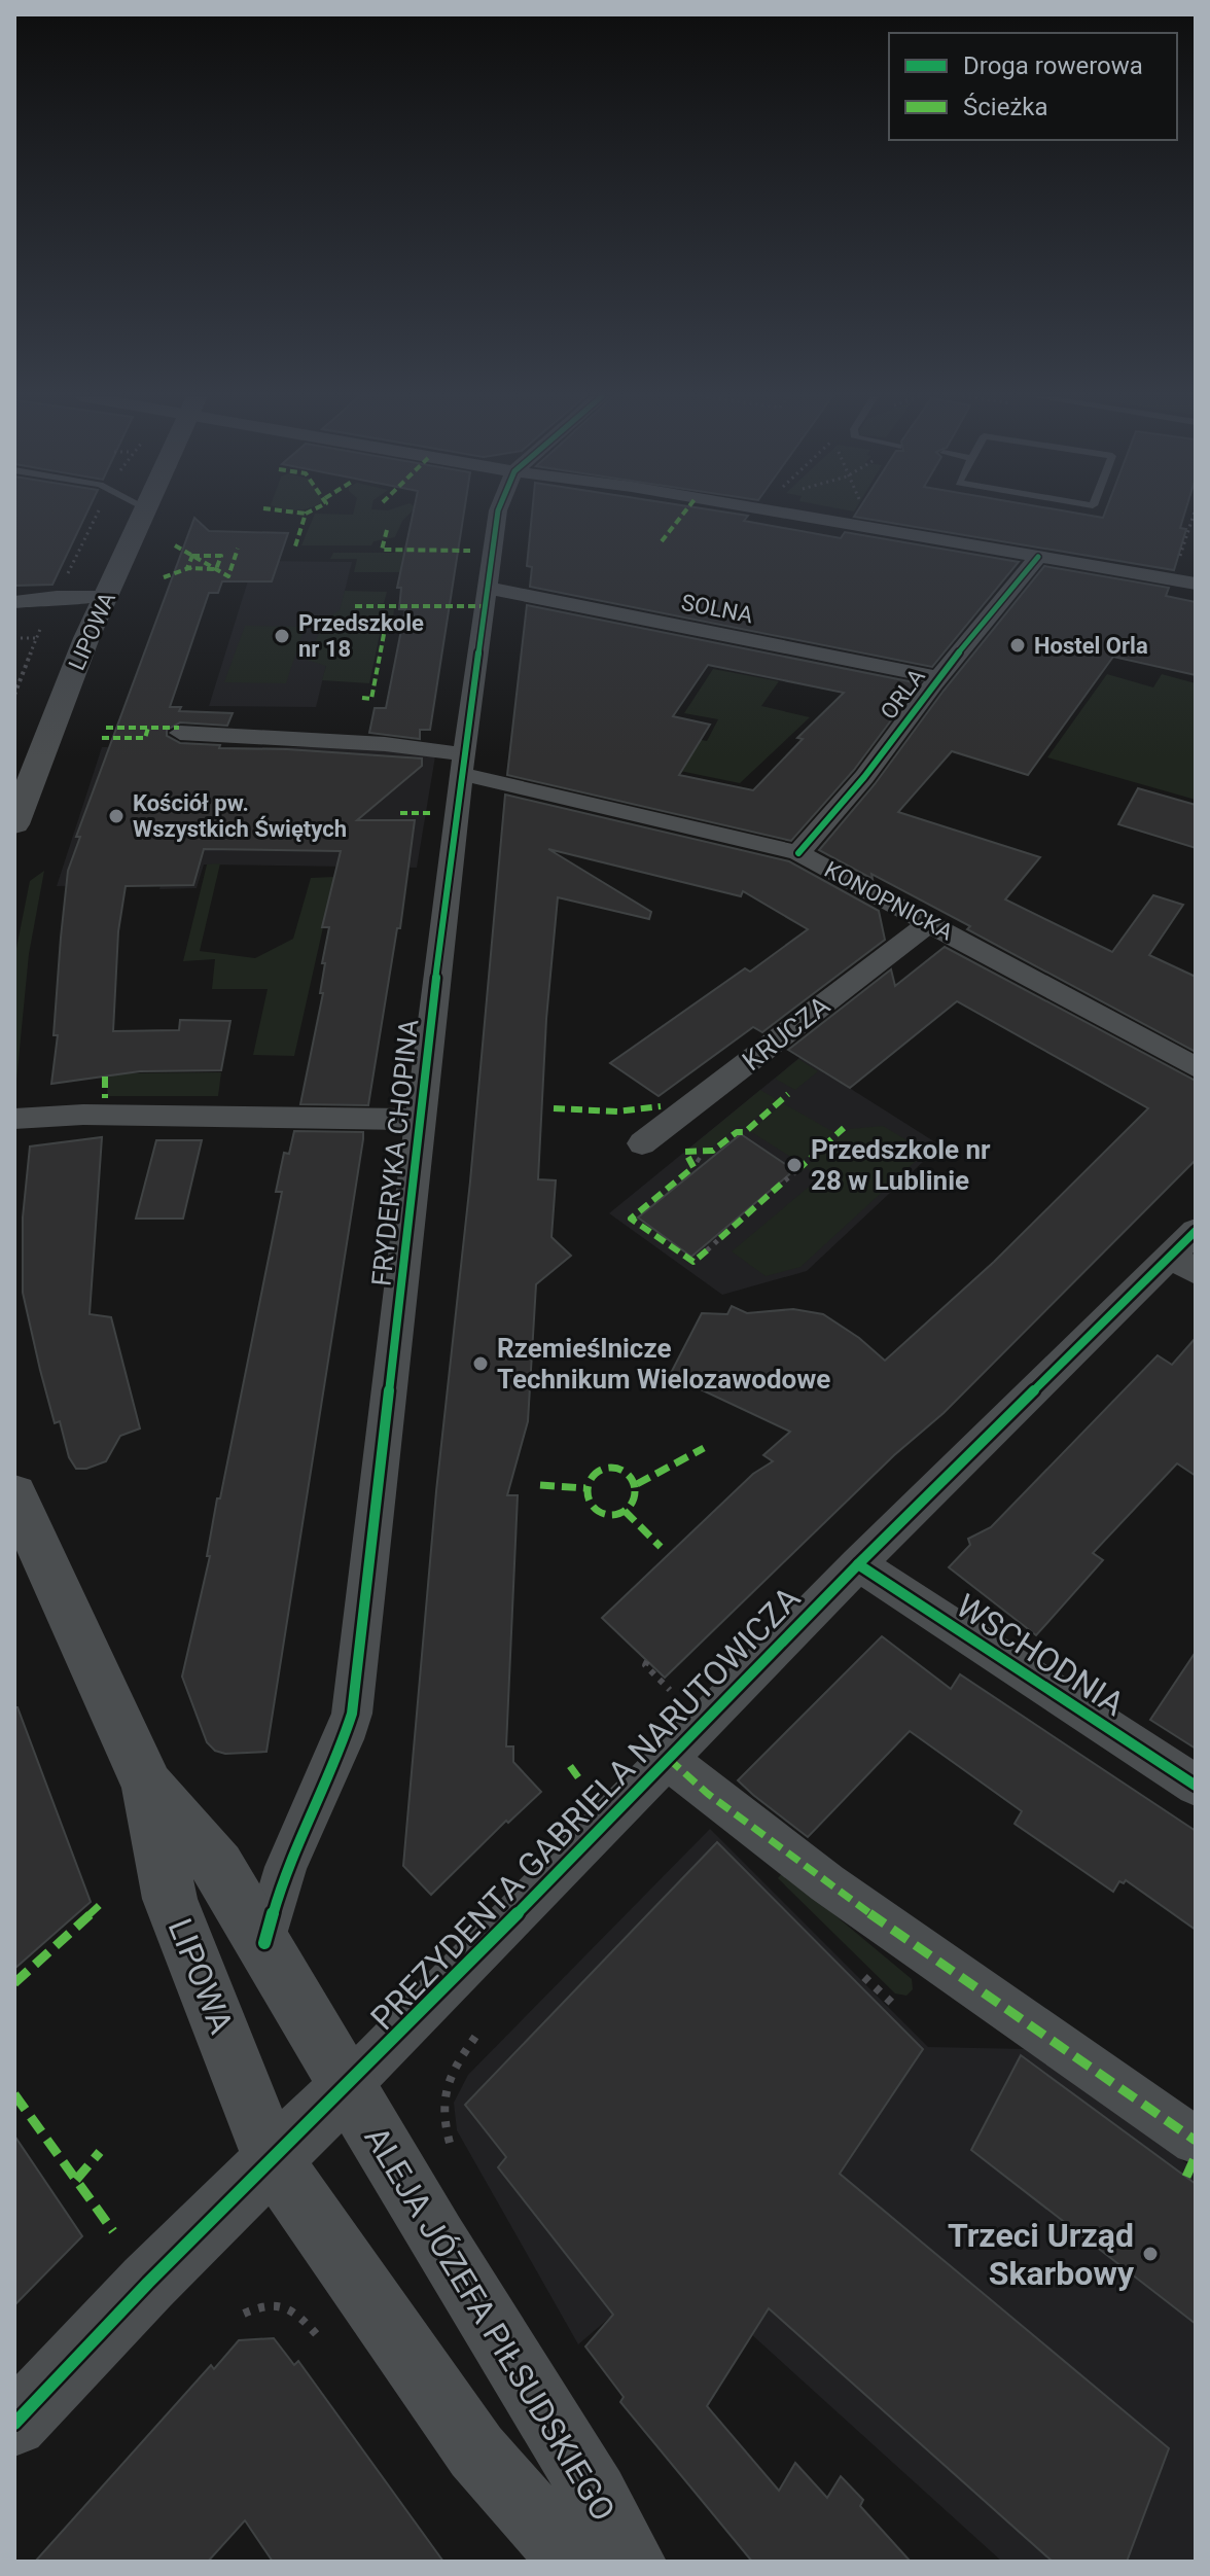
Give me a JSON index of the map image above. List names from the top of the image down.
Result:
{
  "streets": {
    "street": [
      "SOLNA",
      "LIPOWA",
      "ORLA",
      "KONOPNICKA",
      "KRUCZA",
      "FRYDERYKA CHOPINA",
      "WSCHODNIA",
      "PREZYDENTA GABRIELA NARUTOWICZA",
      "ALEJA JÓZEFA PIŁSUDSKIEGO"
    ]
  },
  "crossings": [
    ["SOLNA", "ORLA"],
    ["SOLNA", "FRYDERYKA CHOPINA"],
    ["LIPOWA", "FRYDERYKA CHOPINA"],
    ["LIPOWA", "PREZYDENTA GABRIELA NARUTOWICZA"],
    ["LIPOWA", "ALEJA JÓZEFA PIŁSUDSKIEGO"],
    ["ORLA", "KONOPNICKA"],
    ["KONOPNICKA", "KRUCZA"],
    ["KONOPNICKA", "FRYDERYKA CHOPINA"],
    ["WSCHODNIA", "PREZYDENTA GABRIELA NARUTOWICZA"],
    ["PREZYDENTA GABRIELA NARUTOWICZA", "ALEJA JÓZEFA PIŁSUDSKIEGO"]
  ],
  "places": [
    "Przedszkole nr 18",
    "Hostel Orla",
    "Kościół pw. Wszystkich Świętych",
    "Przedszkole nr 28 w Lublinie",
    "Rzemieślnicze Technikum Wielozawodowe",
    "Trzeci Urząd Skarbowy"
  ],
  "legend": ["Droga rowerowa", "Ścieżka"]
}
